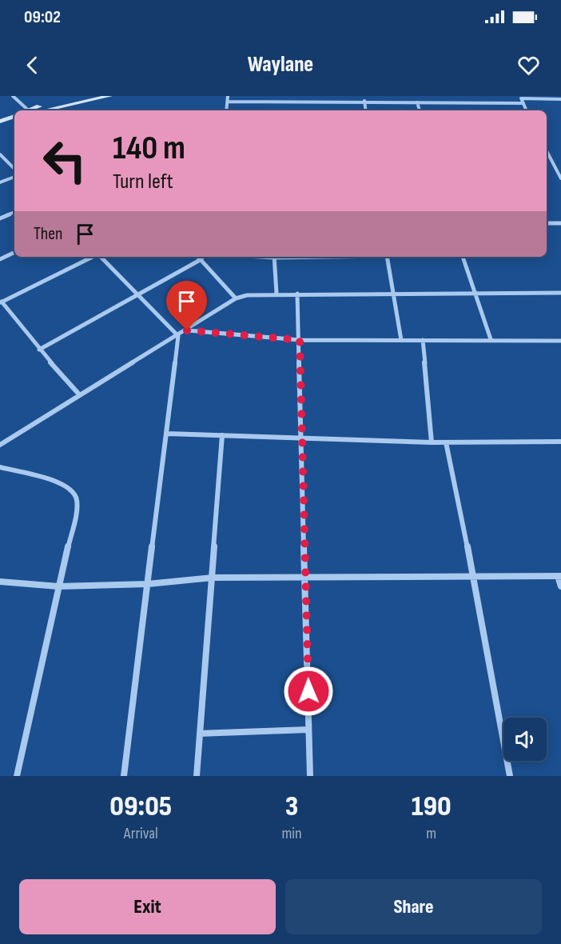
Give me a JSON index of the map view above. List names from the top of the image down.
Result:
{
  "page": {
    "status": "09:02",
    "header": "Waylane",
    "turn": ["140 m", "Turn left"],
    "then": "Then",
    "eta": [
      "09:05",
      "Arrival",
      "3",
      "min",
      "190",
      "m"
    ],
    "buttons": ["Exit", "Share"]
  }
}
